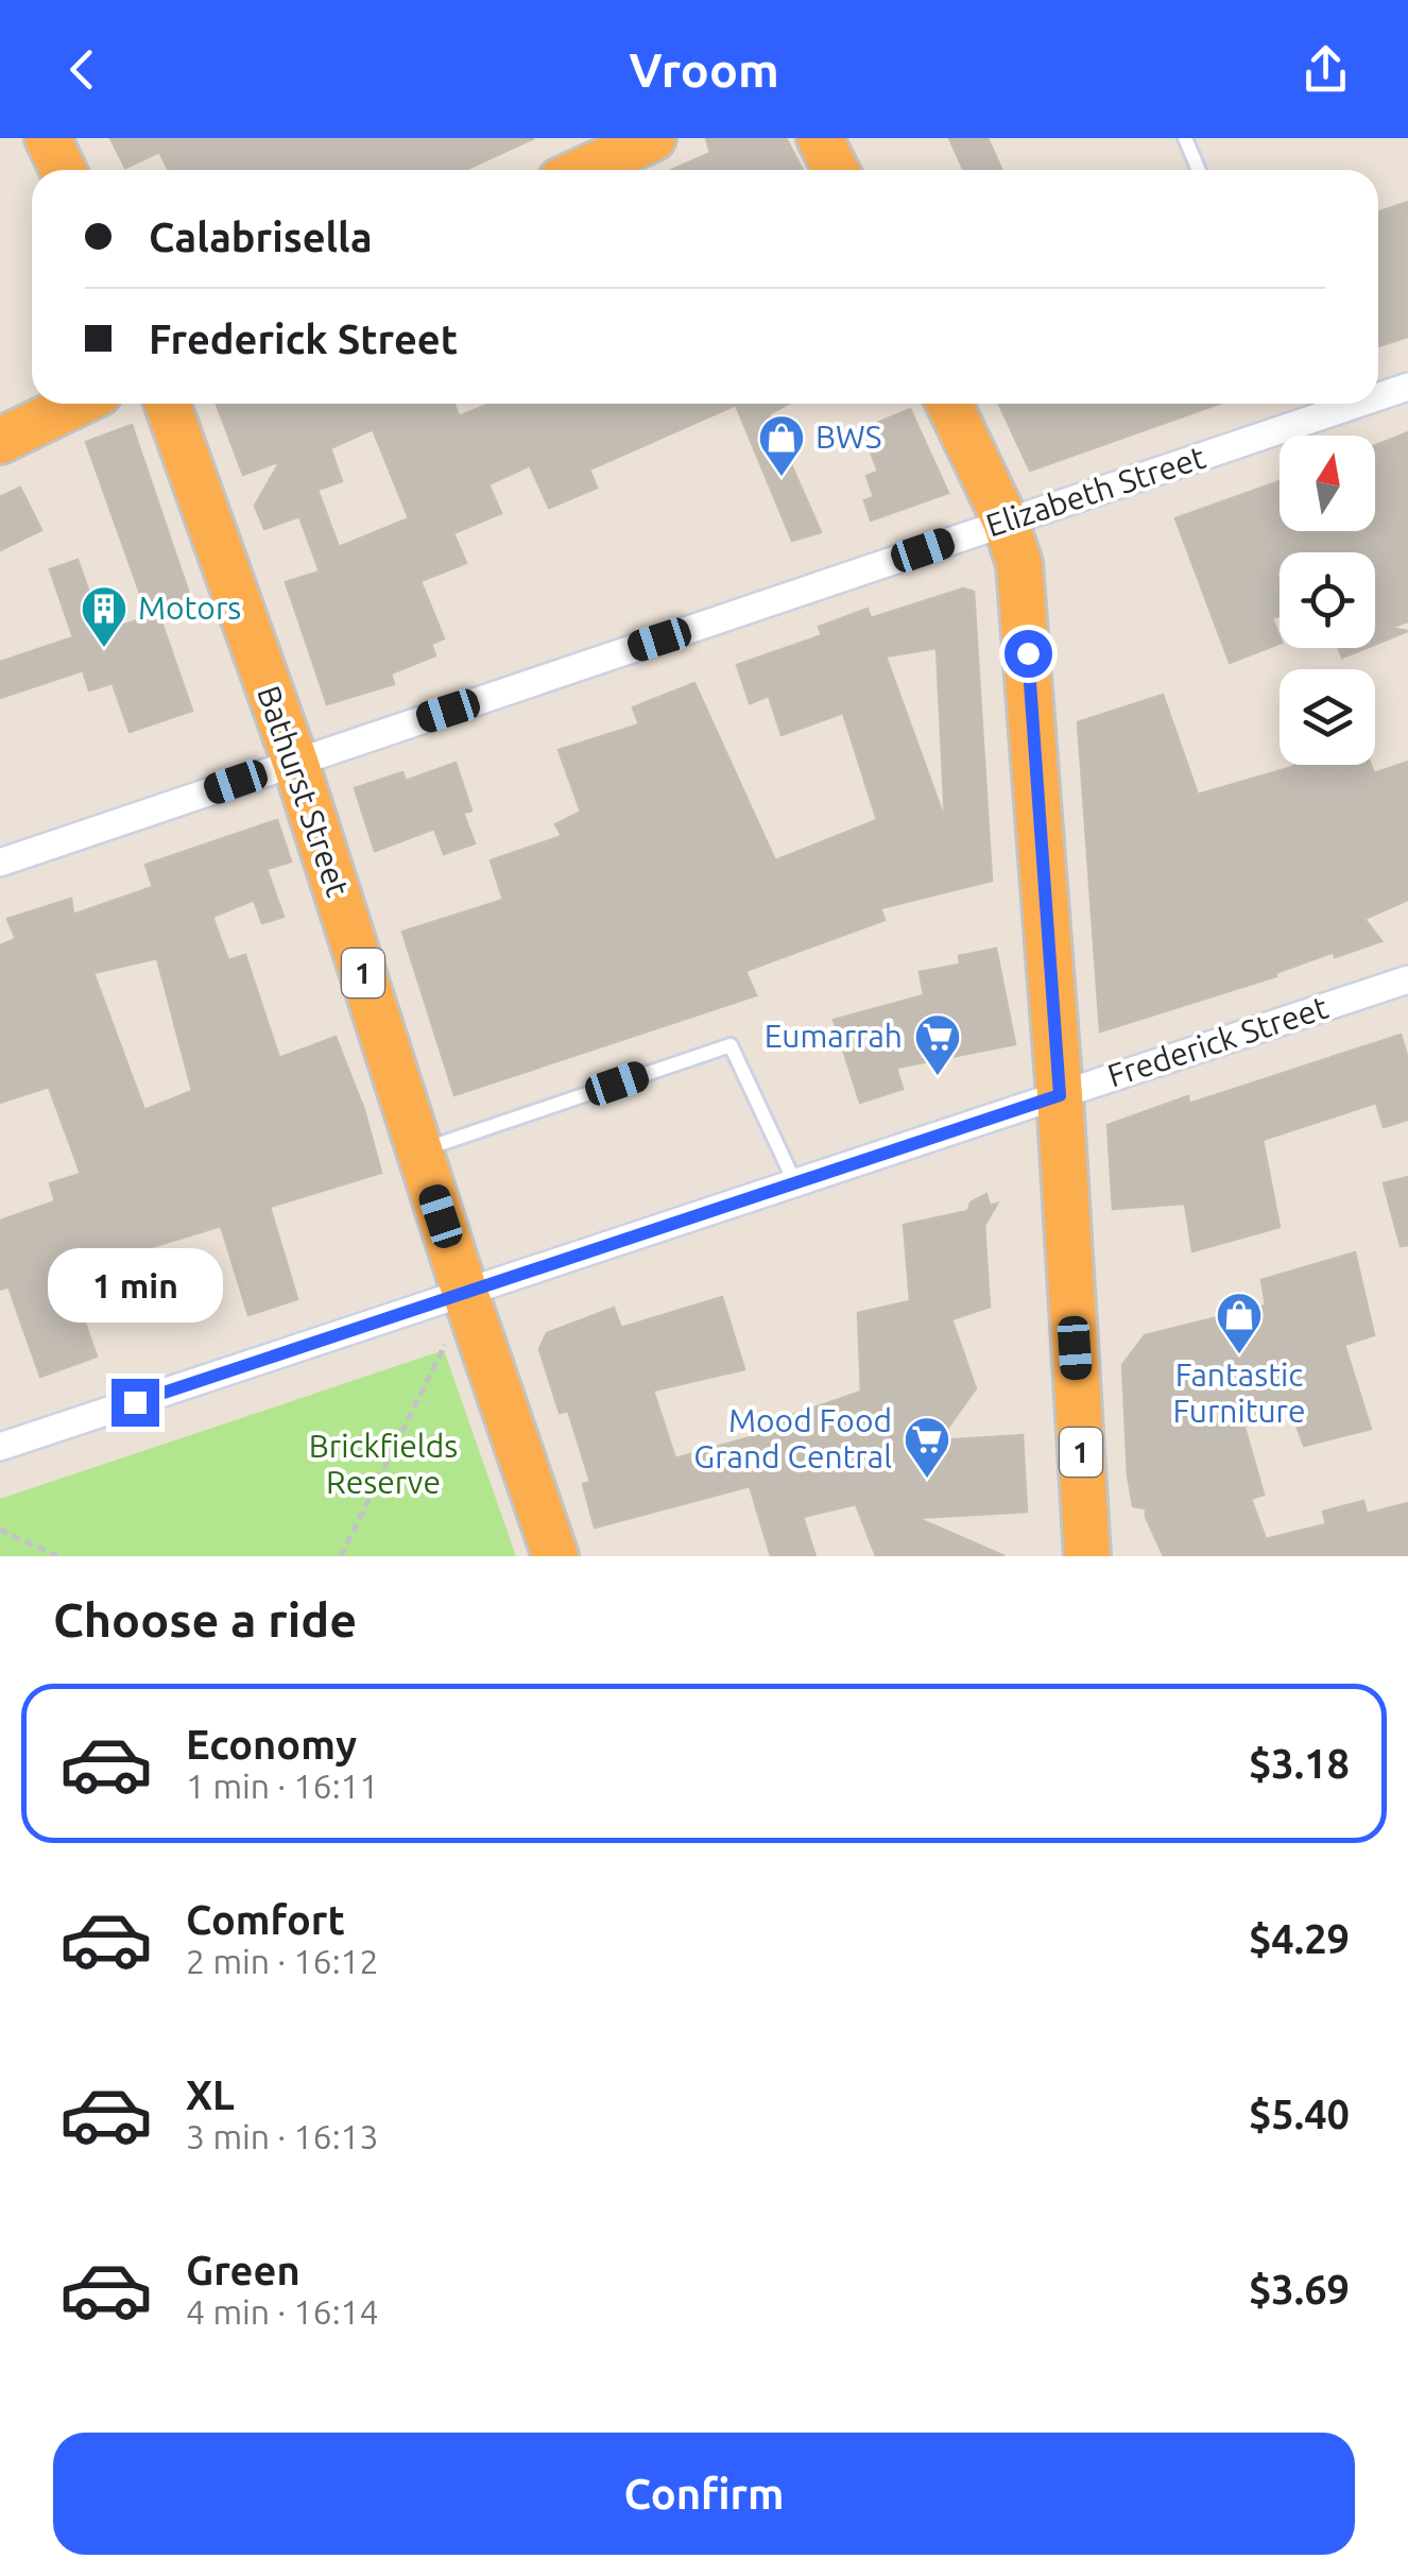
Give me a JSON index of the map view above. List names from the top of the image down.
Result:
{
  "streets": {
    "highway": ["Bathurst Street", "1"],
    "street": ["Elizabeth Street", "Frederick Street"]
  },
  "crossings": [
    ["Elizabeth Street", "Bathurst Street"],
    ["Elizabeth Street", "1"],
    ["Bathurst Street", "Frederick Street"],
    ["1", "Frederick Street"]
  ],
  "parks": ["Brickfields Reserve"],
  "places": {
    "shop": ["BWS", "Fantastic Furniture"],
    "building": ["Motors"],
    "supermarket": ["Eumarrah", "Mood Food Grand Central"]
  },
  "north": "top",
  "page": {
    "header": "Vroom",
    "banner": ["Calabrisella", "Frederick Street"],
    "bubble": "1 min",
    "heading": "Choose a ride",
    "list": [
      {
        "name": "Economy",
        "note": "1 min · 16:11",
        "value": "$3.18"
      },
      {
        "name": "Comfort",
        "note": "2 min · 16:12",
        "value": "$4.29"
      },
      {
        "name": "XL",
        "note": "3 min · 16:13",
        "value": "$5.40"
      },
      {
        "name": "Green",
        "note": "4 min · 16:14",
        "value": "$3.69"
      }
    ],
    "buttons": "Confirm"
  }
}
